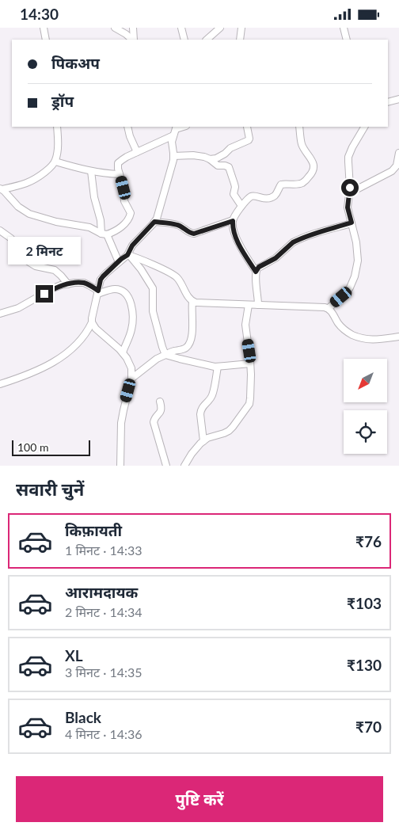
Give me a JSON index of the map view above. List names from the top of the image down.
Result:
{
  "scale_bar": "100 m",
  "north": "bottom left",
  "page": {
    "status": "14:30",
    "banner": ["पिकअप", "ड्रॉप"],
    "bubble": "2 मिनट",
    "scale": "100 m",
    "heading": "सवारी चुनें",
    "list": [
      {
        "name": "किफ़ायती",
        "note": "1 मिनट · 14:33",
        "value": "₹76"
      },
      {
        "name": "आरामदायक",
        "note": "2 मिनट · 14:34",
        "value": "₹103"
      },
      {
        "name": "XL",
        "note": "3 मिनट · 14:35",
        "value": "₹130"
      },
      {
        "name": "Black",
        "note": "4 मिनट · 14:36",
        "value": "₹70"
      }
    ],
    "buttons": "पुष्टि करें"
  }
}
